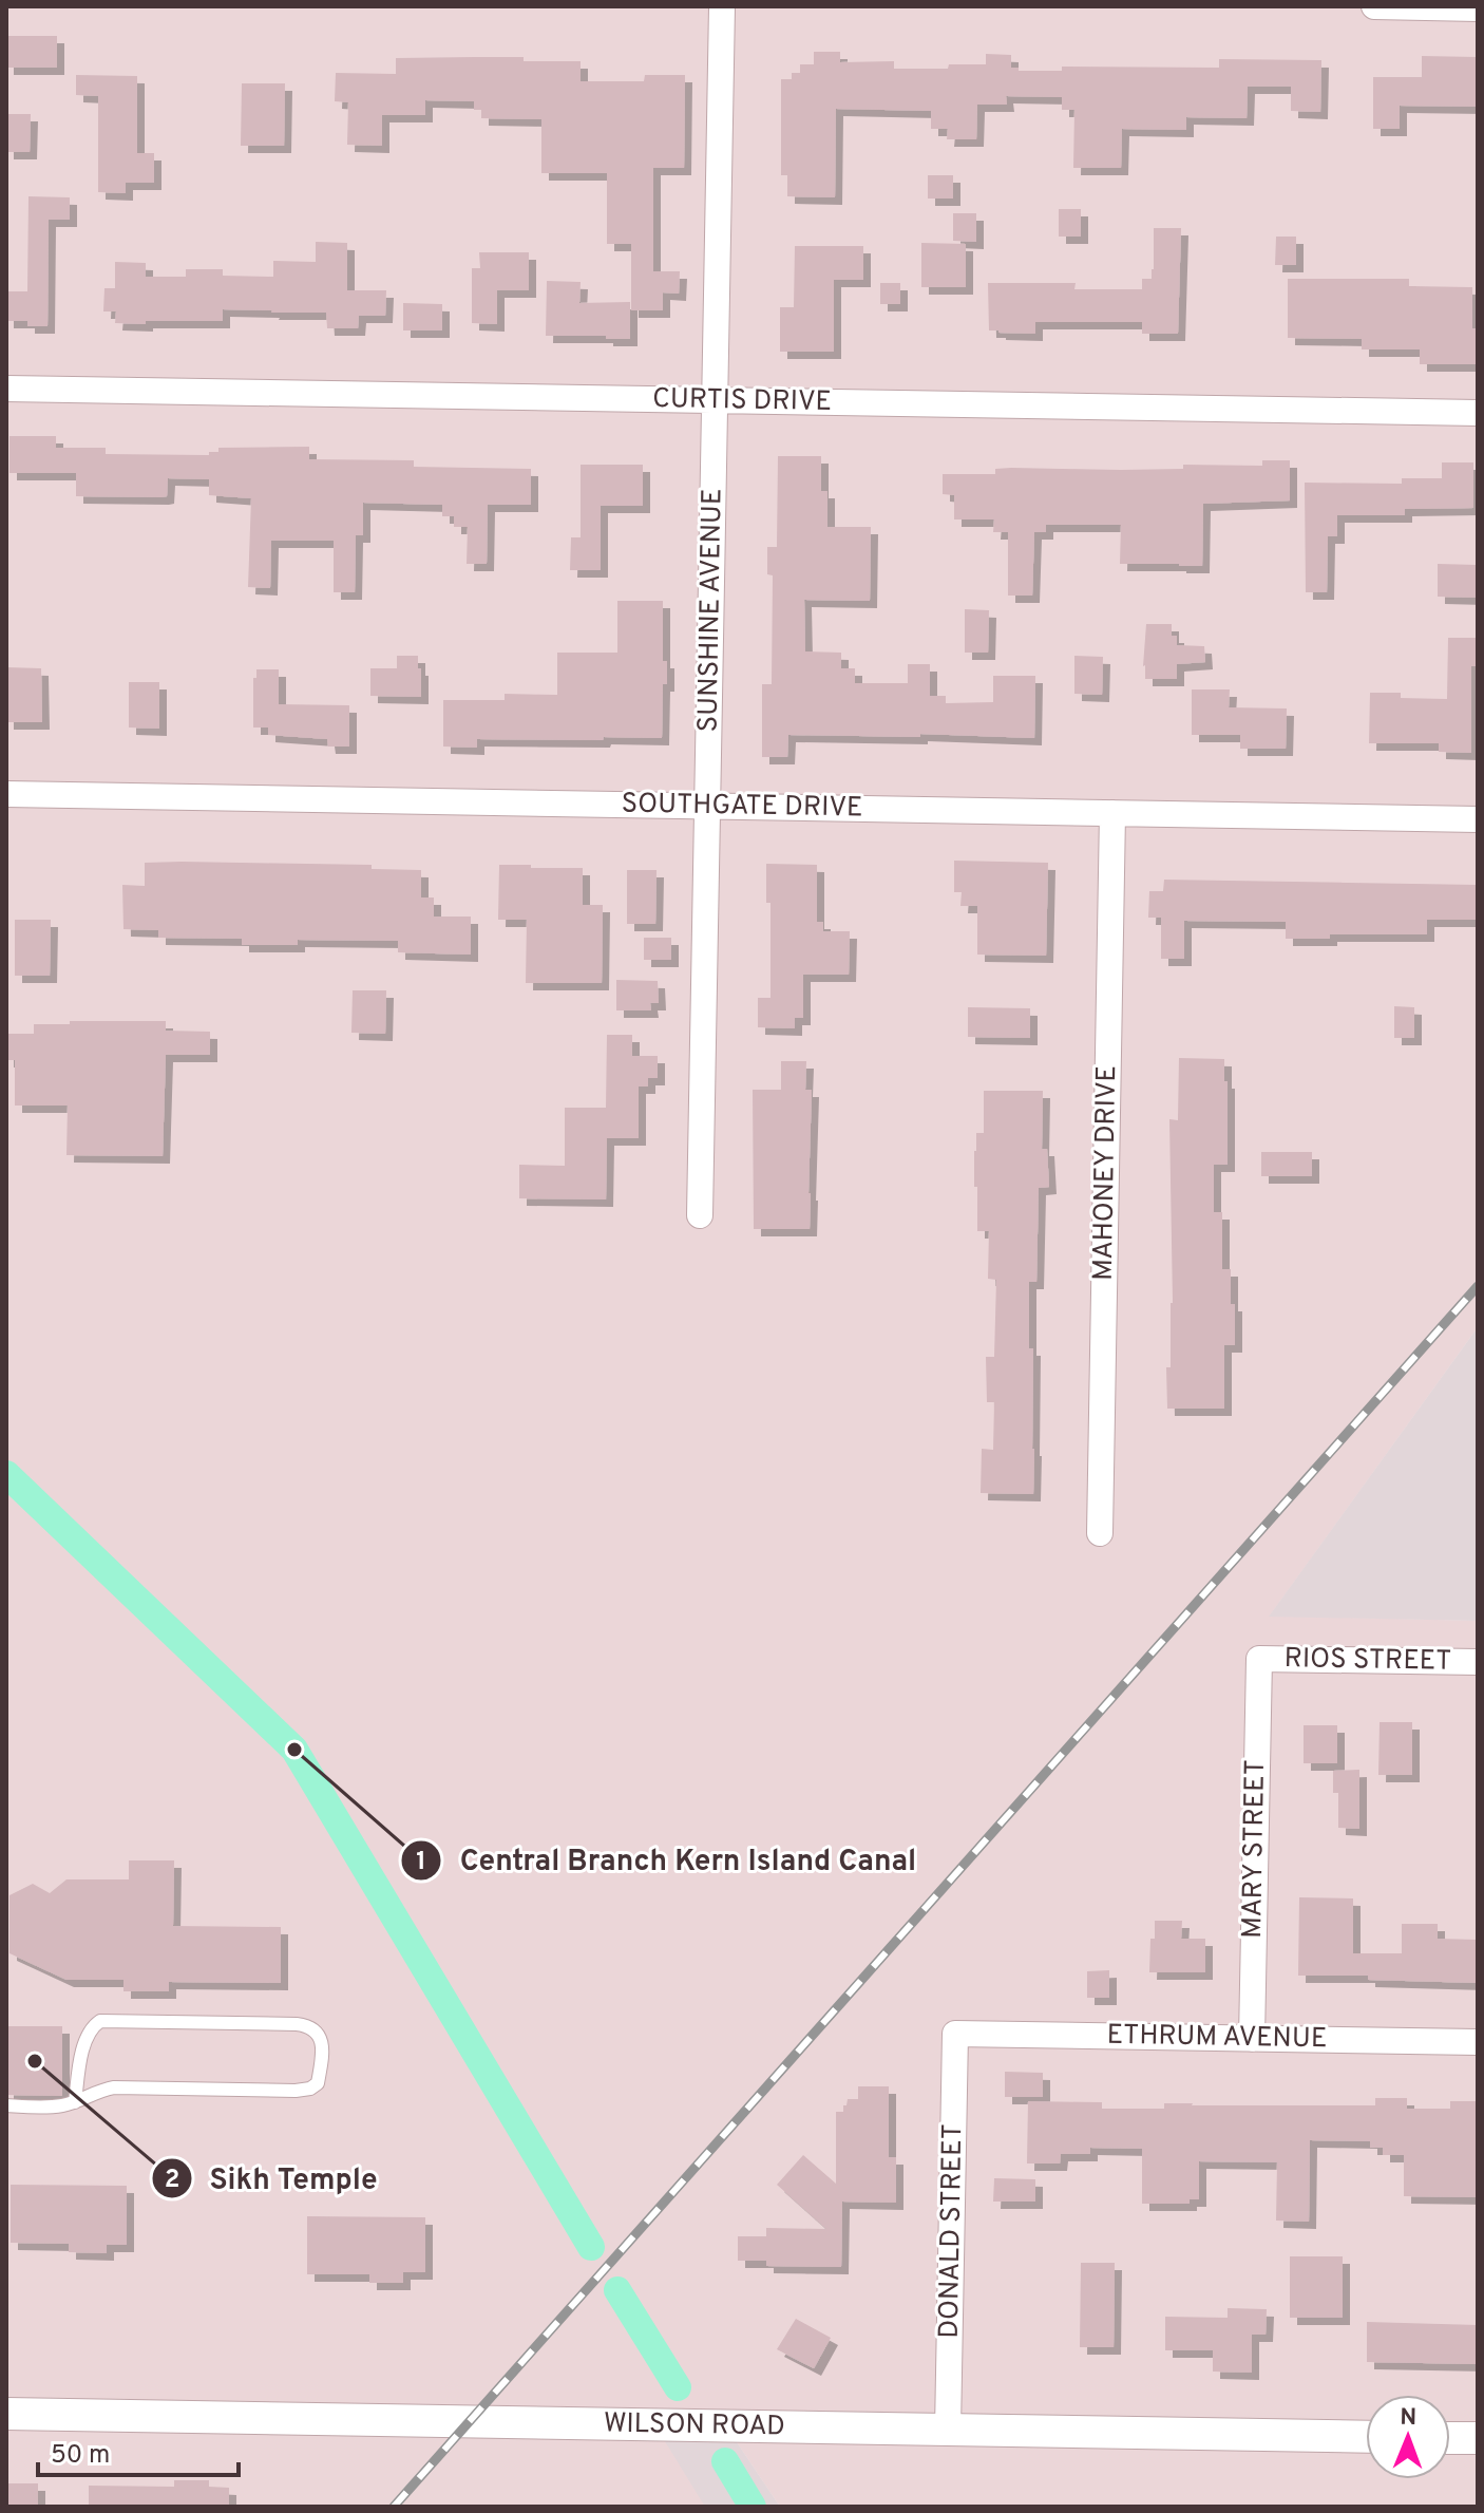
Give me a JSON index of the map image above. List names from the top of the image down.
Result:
{
  "streets": {
    "street": [
      "CURTIS DRIVE",
      "SUNSHINE AVENUE",
      "SOUTHGATE DRIVE",
      "MAHONEY DRIVE",
      "RIOS STREET",
      "MARY STREET",
      "ETHRUM AVENUE",
      "DONALD STREET",
      "WILSON ROAD"
    ]
  },
  "crossings": [
    ["CURTIS DRIVE", "SUNSHINE AVENUE"],
    ["SUNSHINE AVENUE", "SOUTHGATE DRIVE"],
    ["SOUTHGATE DRIVE", "MAHONEY DRIVE"],
    ["RIOS STREET", "MARY STREET"],
    ["MARY STREET", "ETHRUM AVENUE"],
    ["ETHRUM AVENUE", "DONALD STREET"],
    ["DONALD STREET", "WILSON ROAD"]
  ],
  "places": ["Central Branch Kern Island Canal", "Sikh Temple"],
  "scale_bar": "50 m",
  "north": "top"
}
